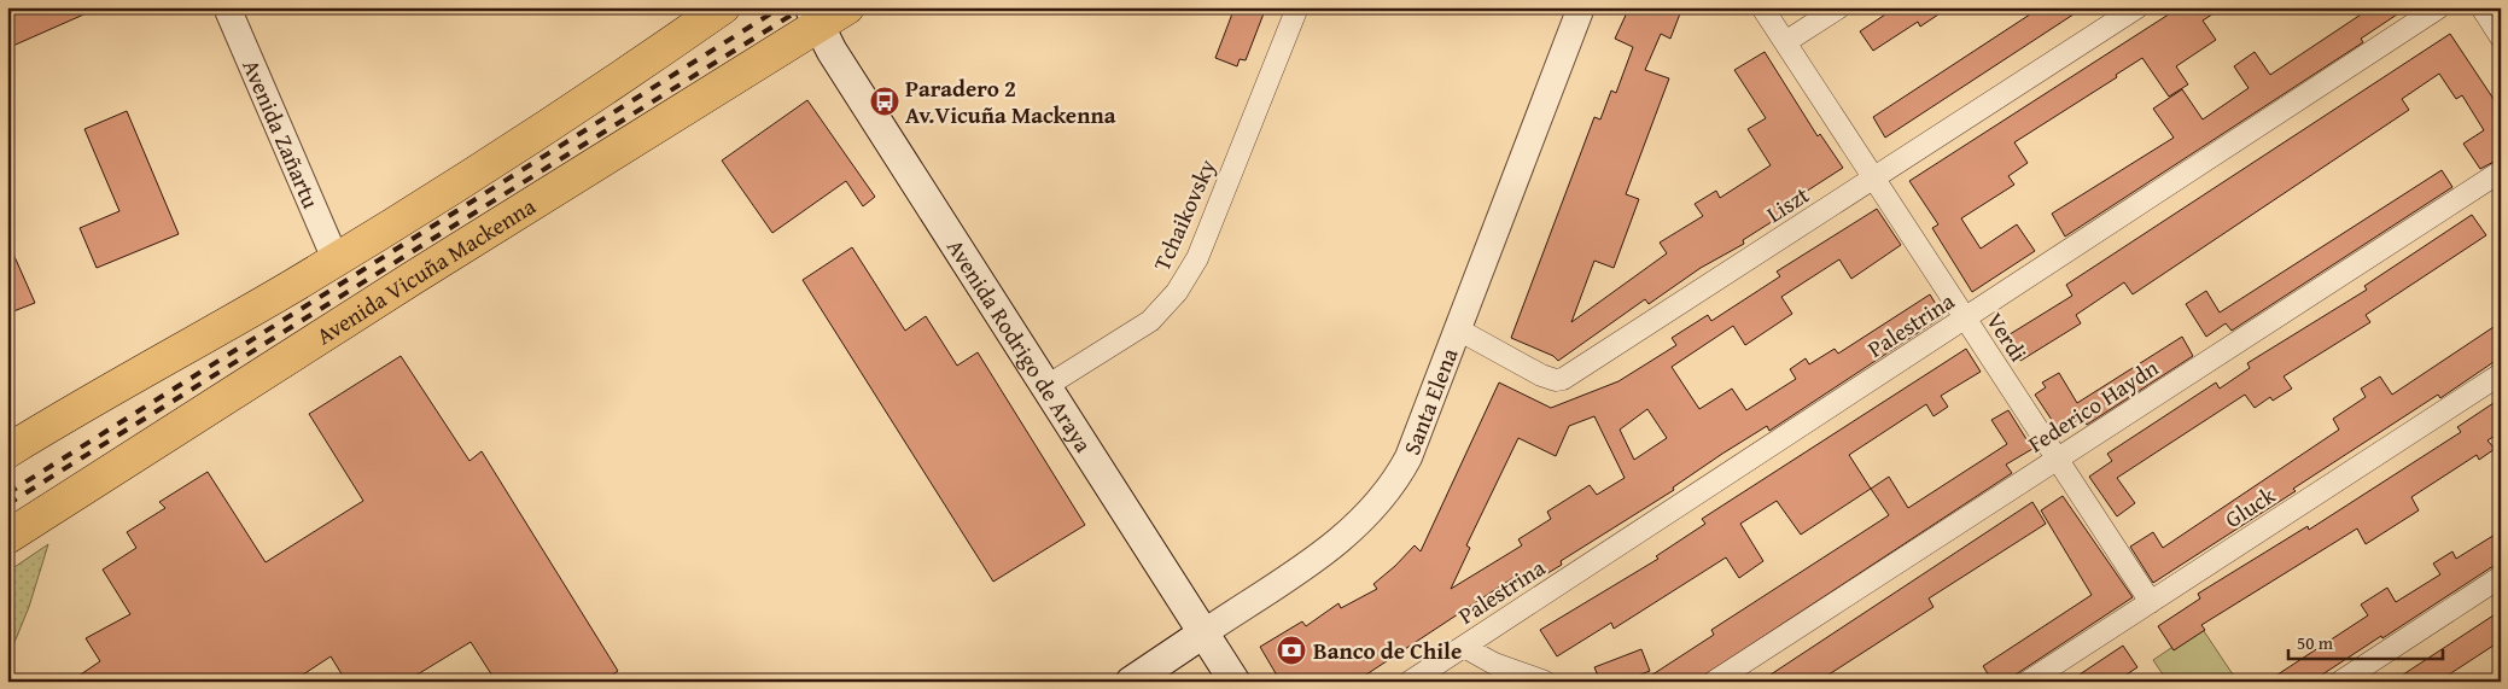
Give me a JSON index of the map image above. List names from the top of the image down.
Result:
{
  "streets": {
    "main road": ["Avenida Vicuña Mackenna", "Avenida Rodrigo de Araya", "Santa Elena"],
    "street": [
      "Avenida Zañartu",
      "Liszt",
      "Tchaikovsky",
      "Palestrina",
      "Verdi",
      "Federico Haydn",
      "Gluck"
    ]
  },
  "crossings": [
    ["Liszt", "Verdi"],
    ["Liszt", "Santa Elena"],
    ["Tchaikovsky", "Avenida Rodrigo de Araya"],
    ["Avenida Vicuña Mackenna", "Avenida Rodrigo de Araya"],
    ["Palestrina", "Verdi"],
    ["Verdi", "Federico Haydn"],
    ["Verdi", "Gluck"],
    ["Avenida Rodrigo de Araya", "Santa Elena"]
  ],
  "places": {
    "bus stop": ["Paradero 2 Av.Vicuña Mackenna"],
    "bank": ["Banco de Chile"]
  },
  "scale_bar": "50 m"
}
